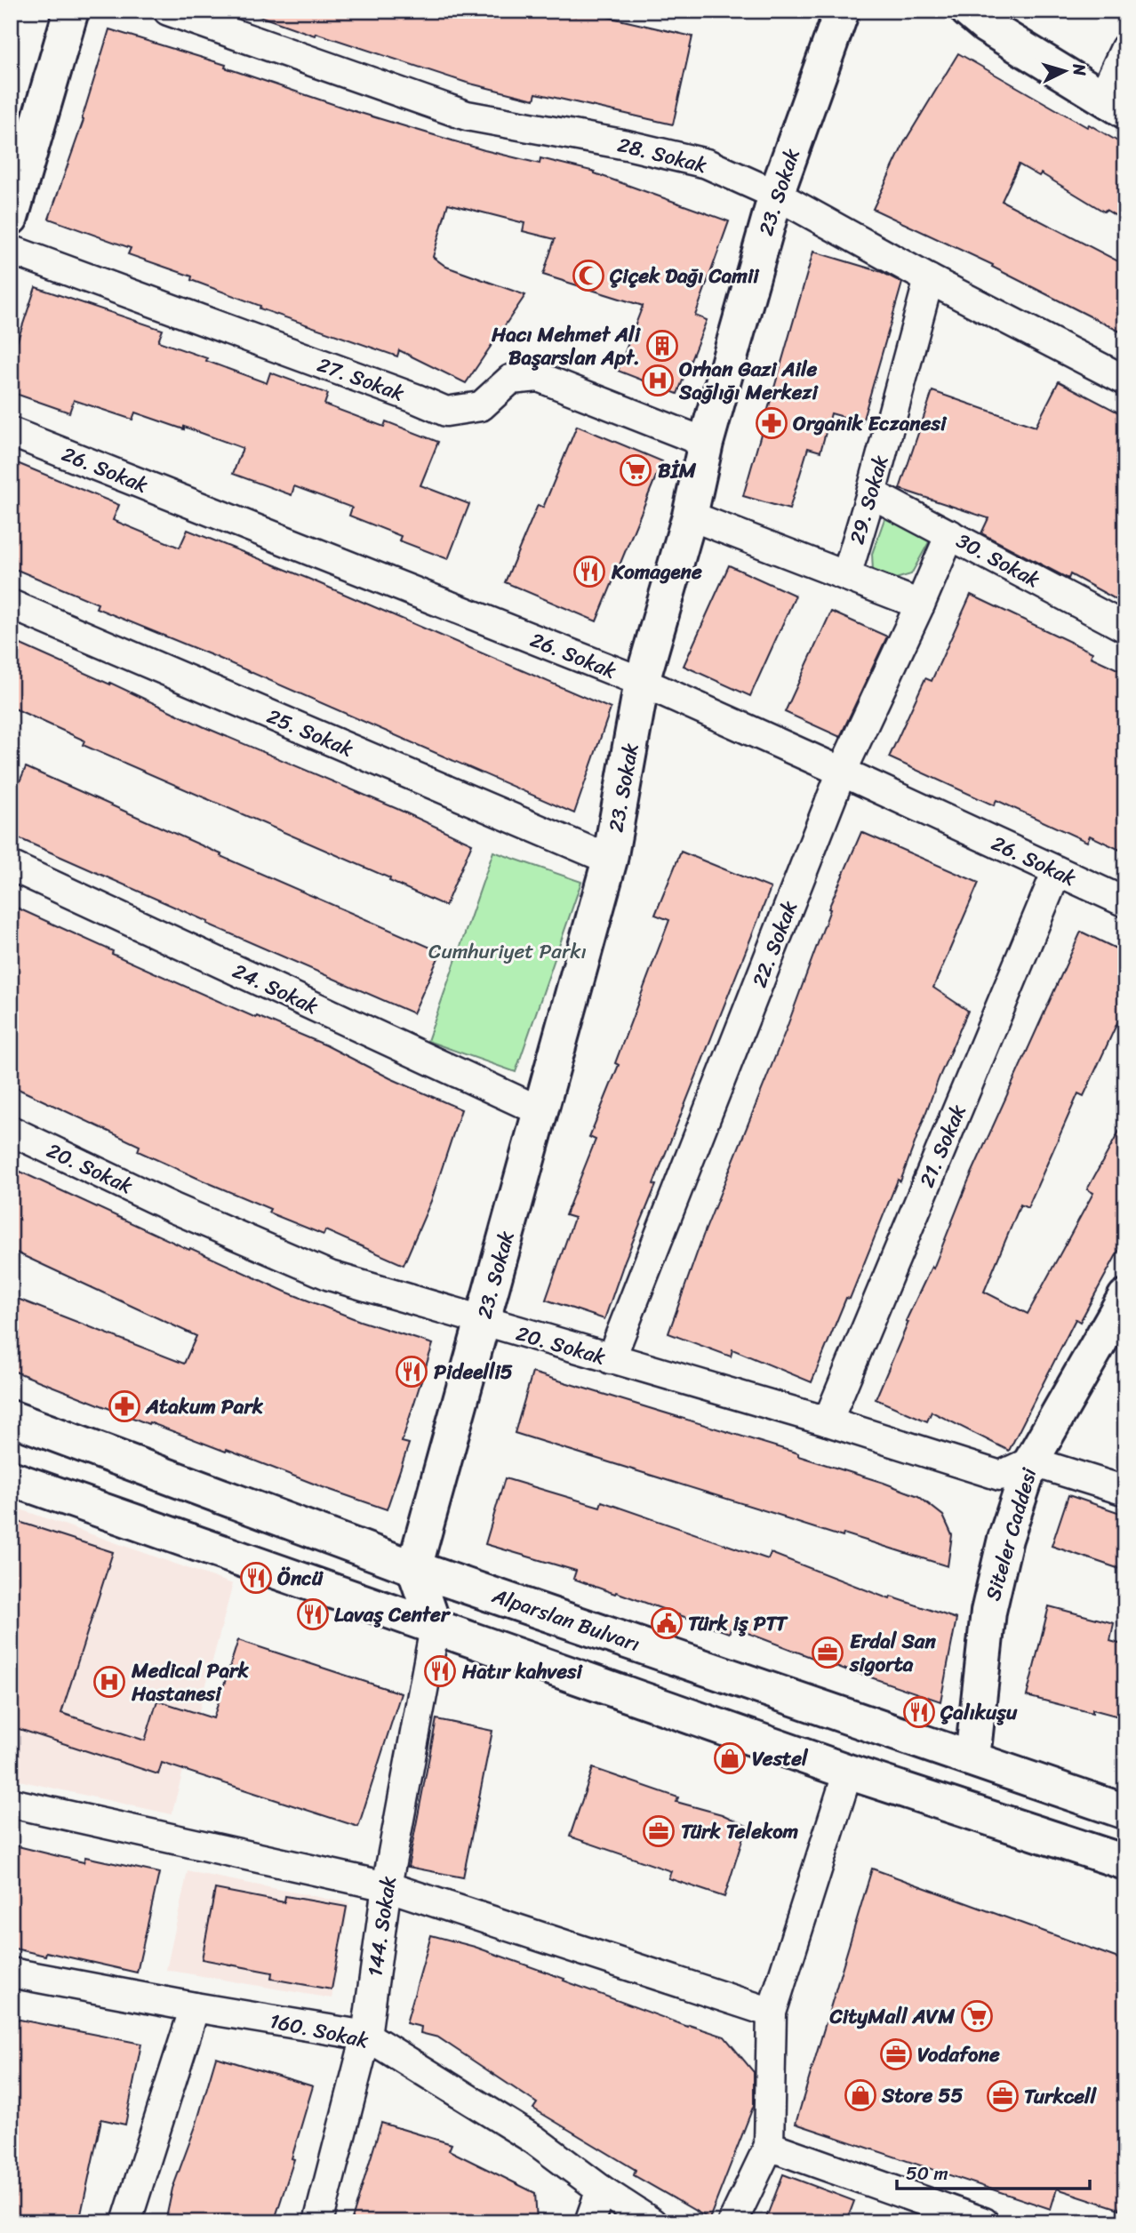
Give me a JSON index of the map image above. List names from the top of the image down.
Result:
{
  "streets": {
    "main road": ["23. Sokak", "Siteler Caddesi", "Alparslan Bulvarı"],
    "street": [
      "28. Sokak",
      "27. Sokak",
      "26. Sokak",
      "29. Sokak",
      "30. Sokak",
      "25. Sokak",
      "22. Sokak",
      "24. Sokak",
      "21. Sokak",
      "20. Sokak",
      "144. Sokak",
      "160. Sokak"
    ]
  },
  "crossings": [
    ["28. Sokak", "23. Sokak"],
    ["28. Sokak", "29. Sokak"],
    ["23. Sokak", "27. Sokak"],
    ["23. Sokak", "26. Sokak"],
    ["23. Sokak", "25. Sokak"],
    ["23. Sokak", "24. Sokak"],
    ["23. Sokak", "20. Sokak"],
    ["23. Sokak", "Alparslan Bulvarı"],
    ["26. Sokak", "22. Sokak"],
    ["26. Sokak", "21. Sokak"],
    ["29. Sokak", "30. Sokak"],
    ["30. Sokak", "22. Sokak"],
    ["22. Sokak", "20. Sokak"],
    ["21. Sokak", "20. Sokak"],
    ["20. Sokak", "Siteler Caddesi"],
    ["Siteler Caddesi", "Alparslan Bulvarı"],
    ["144. Sokak", "160. Sokak"]
  ],
  "parks": ["Cumhuriyet Parkı"],
  "places": {
    "mosque": ["Çiçek Dağı Camii"],
    "building": ["Hacı Mehmet Ali Başarslan Apt."],
    "hospital": ["Orhan Gazi Aile Sağlığı Merkezi", "Medical Park Hastanesi"],
    "pharmacy": ["Organik Eczanesi", "Atakum Park"],
    "supermarket": ["BİM", "CityMall AVM"],
    "restaurant": [
      "Komagene",
      "Pideelli5",
      "Öncü",
      "Lavaş Center",
      "Hatır kahvesi",
      "Çalıkuşu"
    ],
    "public building": ["Türk iş PTT"],
    "office": [
      "Erdal San sigorta",
      "Türk Telekom",
      "Vodafone",
      "Turkcell"
    ],
    "shop": ["Vestel", "Store 55"]
  },
  "scale_bar": "50 m",
  "north": "right"
}
